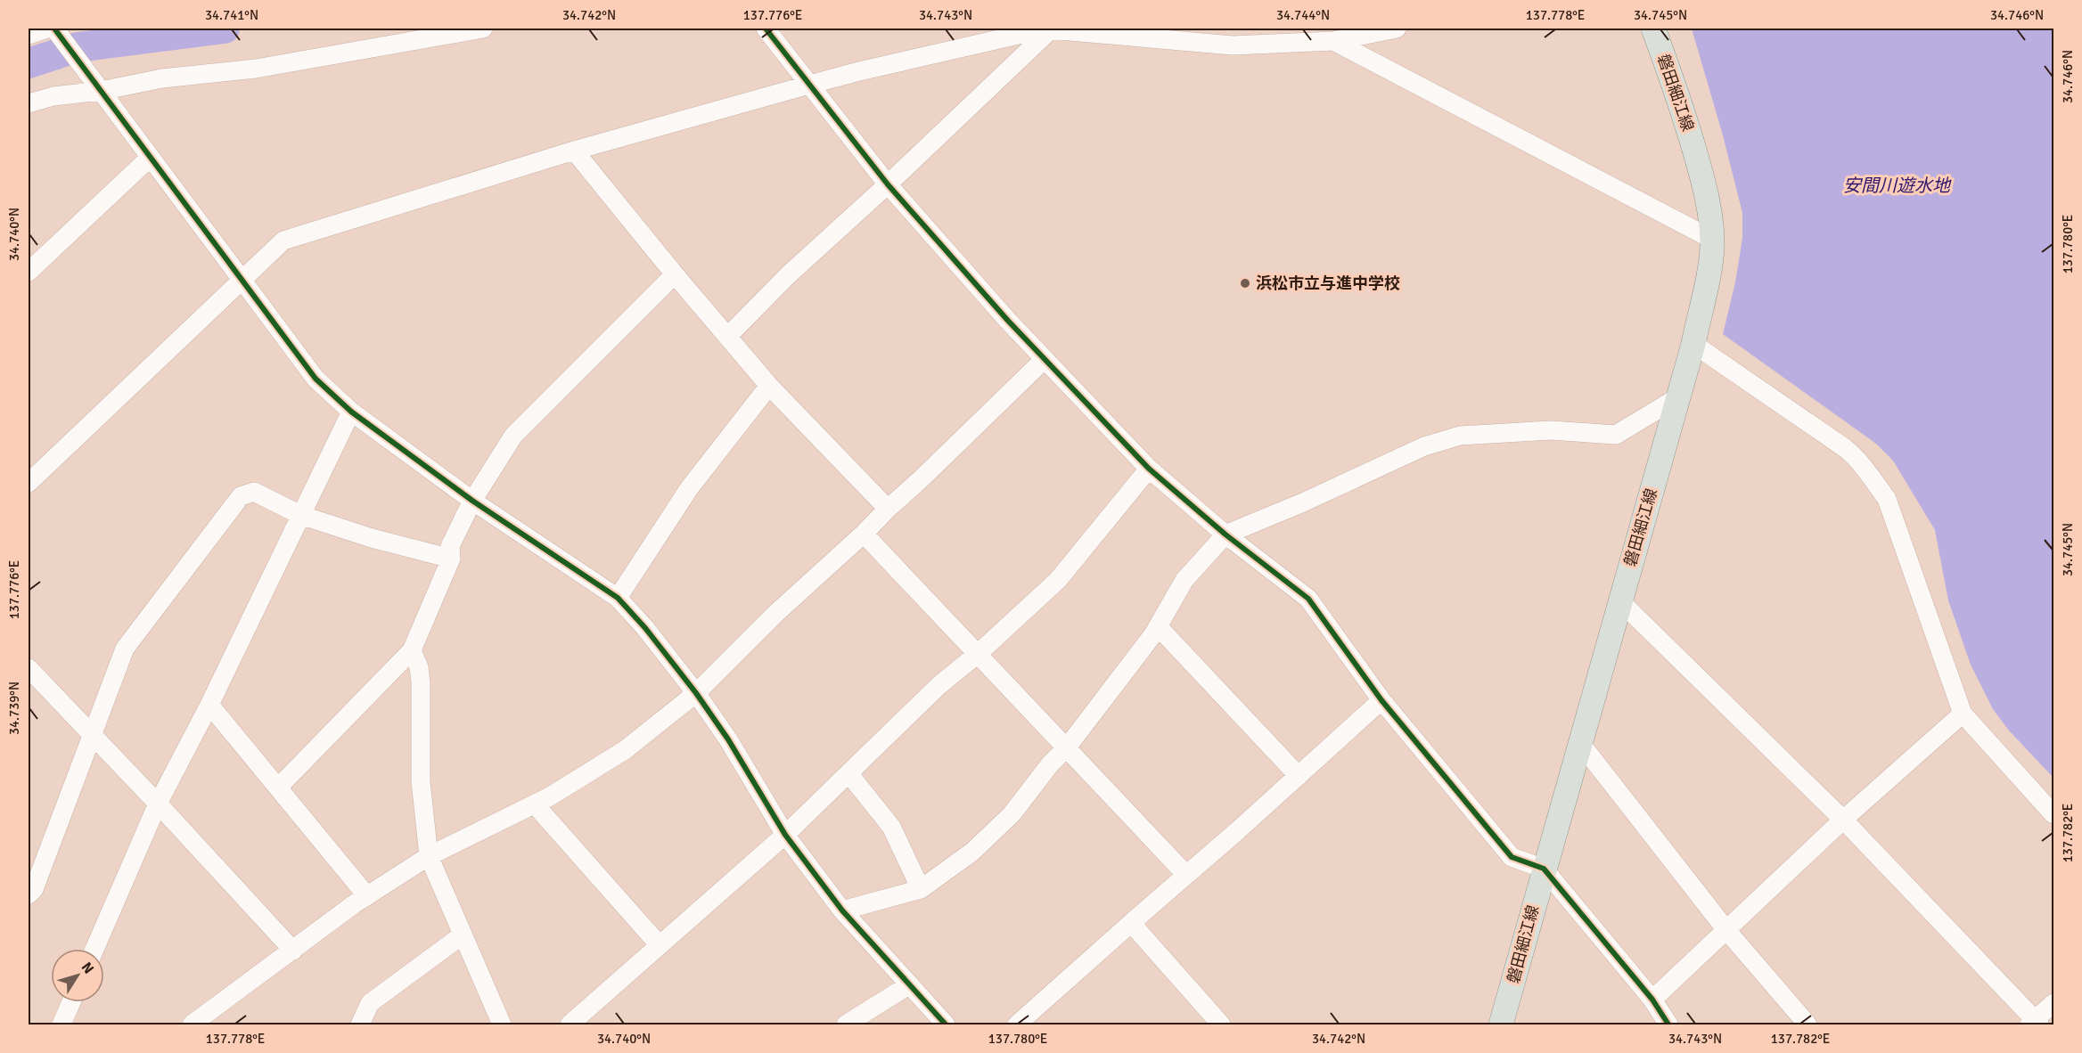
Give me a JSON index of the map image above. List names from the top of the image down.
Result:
{
  "streets": {
    "main road": ["磐田細江線"]
  },
  "water": ["安間川遊水地"],
  "places": ["浜松市立与進中学校"],
  "north": "top right",
  "coordinates": [
    "34.741°N",
    "34.742°N",
    "137.776°E",
    "34.743°N",
    "34.744°N",
    "137.778°E",
    "34.745°N",
    "34.746°N",
    "34.740°N",
    "137.780°E",
    "34.739°N",
    "137.782°E"
  ]
}
